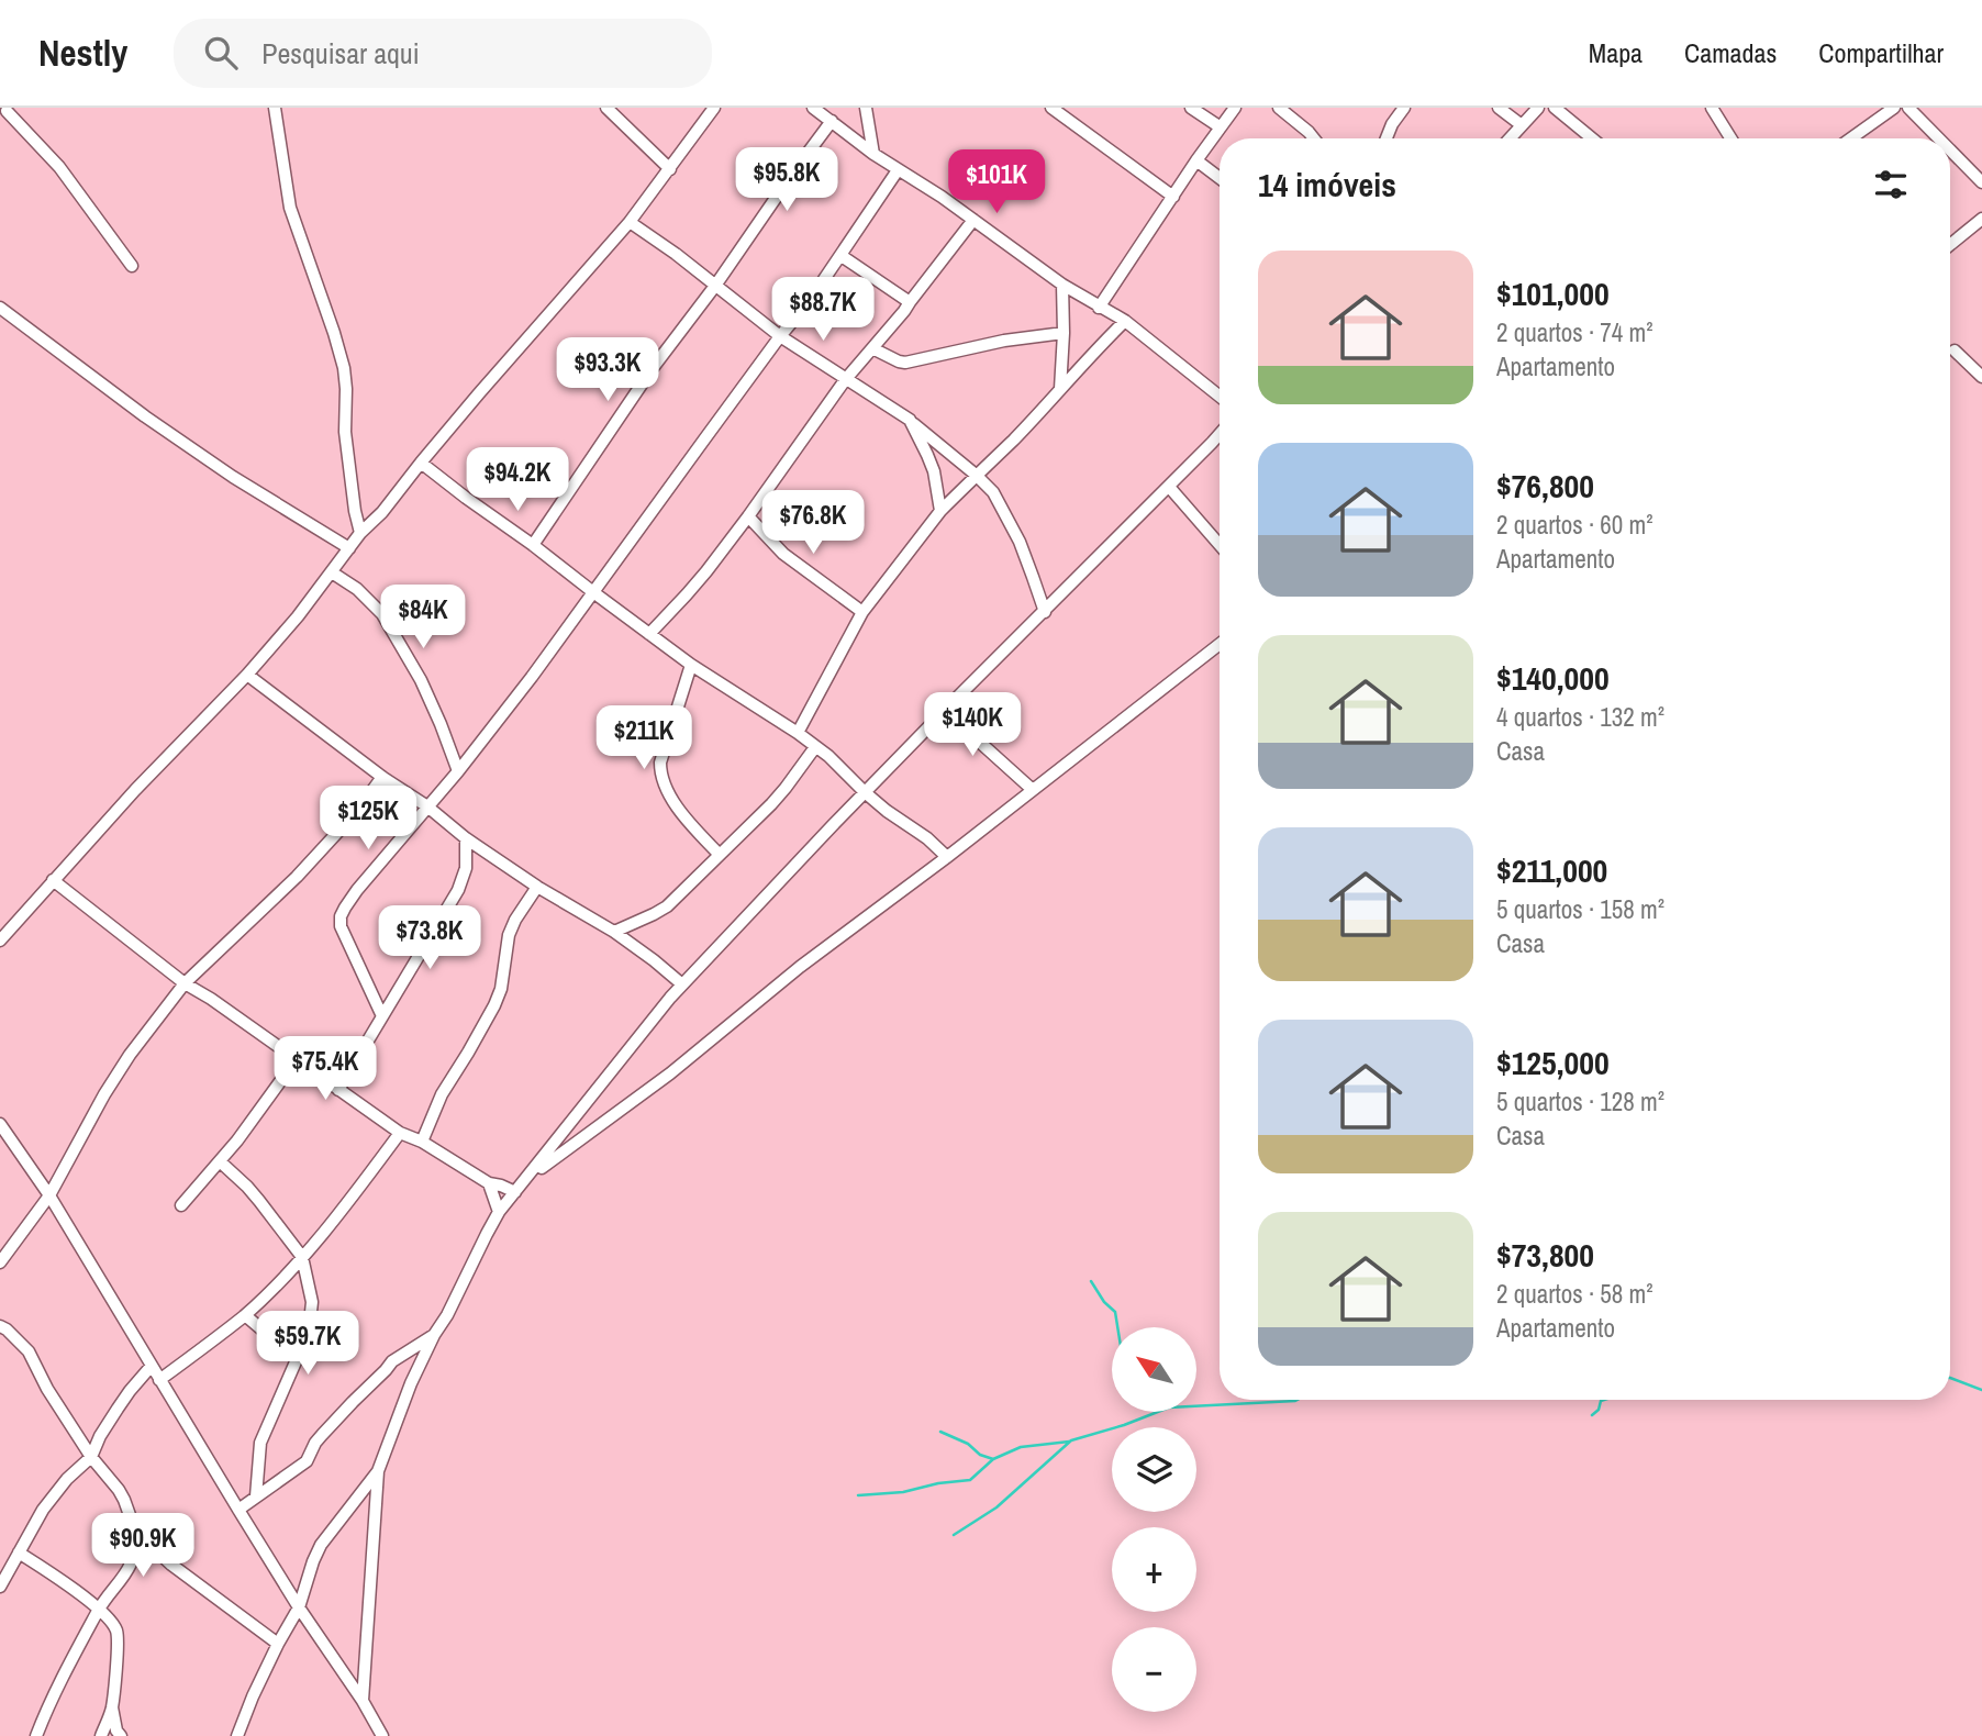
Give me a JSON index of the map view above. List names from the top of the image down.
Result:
{
  "north": "top left",
  "page": {
    "header": "Nestly",
    "search": "Pesquisar aqui",
    "nav": ["Mapa", "Camadas", "Compartilhar"],
    "heading": "14 imóveis",
    "price": [
      "$95.8K",
      "$101K",
      "$88.7K",
      "$93.3K",
      "$94.2K",
      "$76.8K",
      "$84K",
      "$140K",
      "$211K",
      "$125K",
      "$73.8K",
      "$75.4K",
      "$59.7K",
      "$90.9K"
    ],
    "list": [
      {
        "name": "$101,000",
        "note": "2 quartos · 74 m² · Apartamento"
      },
      {
        "name": "$76,800",
        "note": "2 quartos · 60 m² · Apartamento"
      },
      {
        "name": "$140,000",
        "note": "4 quartos · 132 m² · Casa"
      },
      {
        "name": "$211,000",
        "note": "5 quartos · 158 m² · Casa"
      },
      {
        "name": "$125,000",
        "note": "5 quartos · 128 m² · Casa"
      },
      {
        "name": "$73,800",
        "note": "2 quartos · 58 m² · Apartamento"
      }
    ],
    "map_buttons": ["+", "−"]
  }
}
